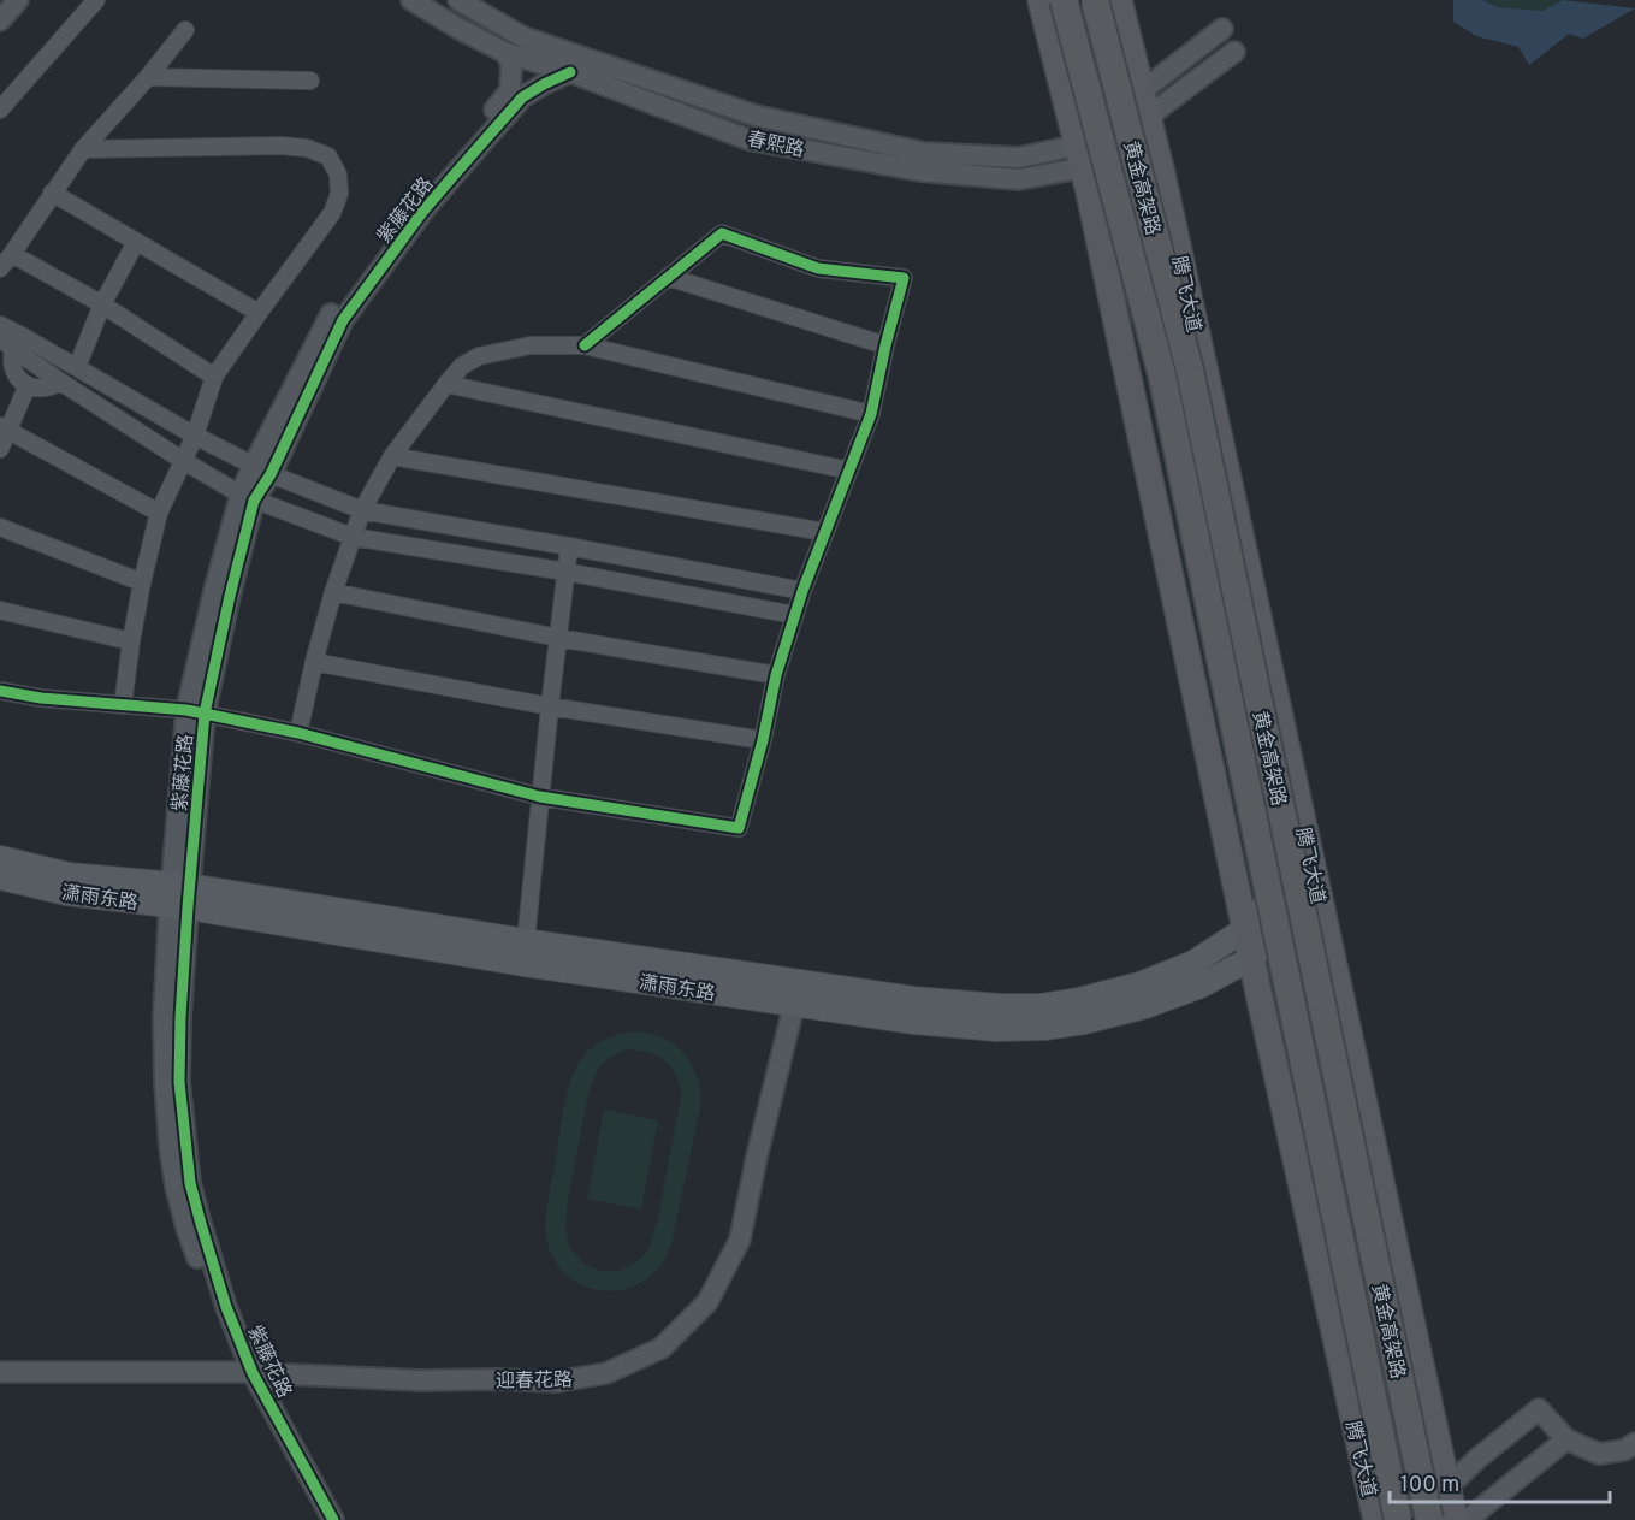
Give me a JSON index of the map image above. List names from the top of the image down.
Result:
{
  "streets": {
    "highway": ["黄金高架路"],
    "main road": ["腾飞大道", "潇雨东路"],
    "street": ["春熙路", "紫藤花路", "迎春花路"]
  },
  "crossings": [
    ["春熙路", "紫藤花路"],
    ["春熙路", "腾飞大道"],
    ["紫藤花路", "潇雨东路"],
    ["紫藤花路", "迎春花路"],
    ["腾飞大道", "潇雨东路"],
    ["潇雨东路", "迎春花路"]
  ],
  "scale_bar": "100 m"
}
